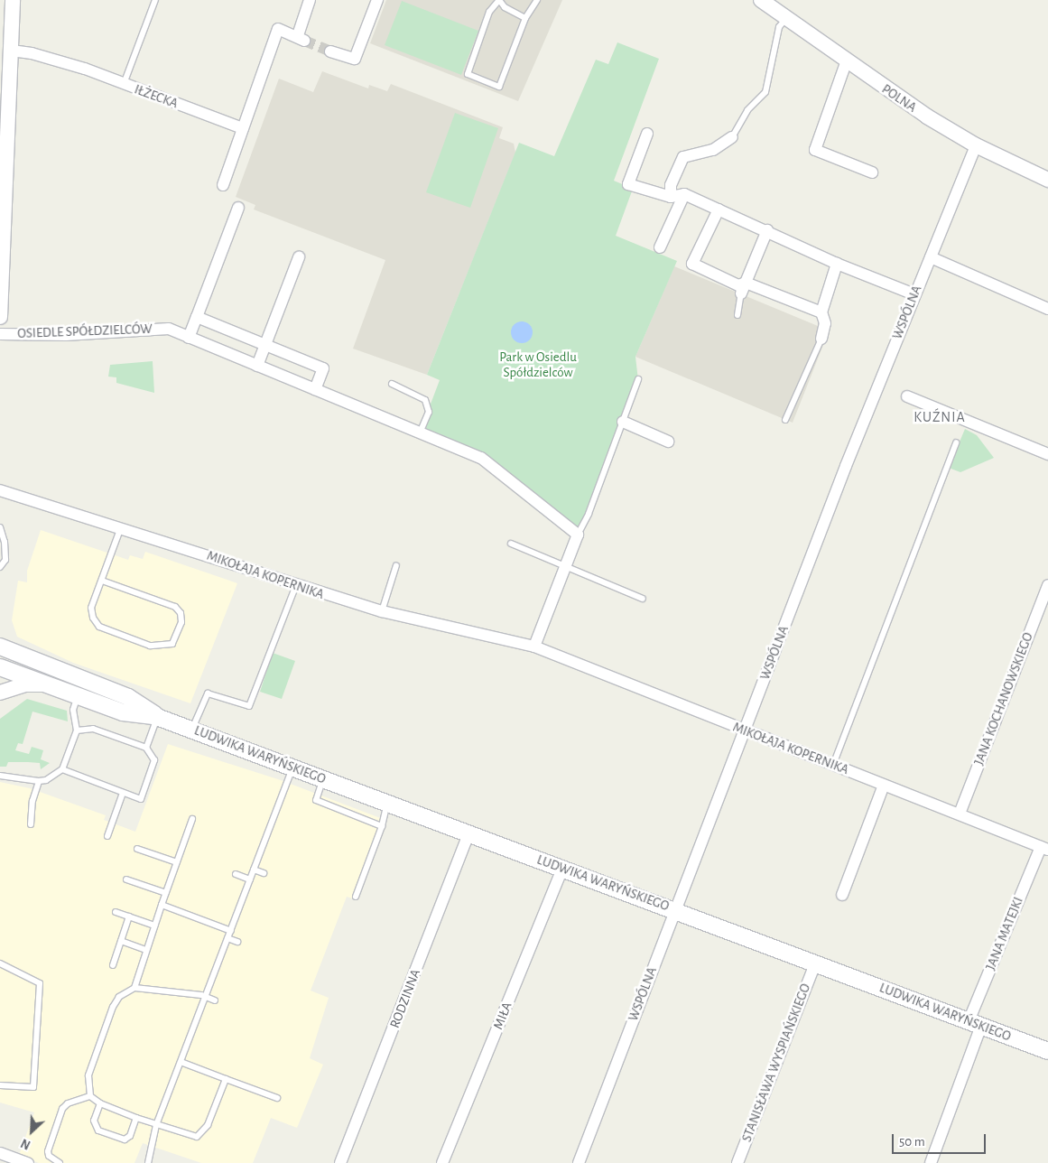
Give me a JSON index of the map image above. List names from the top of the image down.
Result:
{
  "streets": {
    "main road": ["LUDWIKA WARYŃSKIEGO"],
    "street": [
      "IŁŻECKA",
      "POLNA",
      "WSPÓLNA",
      "OSIEDLE SPÓŁDZIELCÓW",
      "MIKOŁAJA KOPERNIKA",
      "JANA KOCHANOWSKIEGO",
      "JANA MATEJKI",
      "RODZINNA",
      "MIŁA",
      "STANISŁAWA WYSPIAŃSKIEGO"
    ]
  },
  "crossings": [
    ["POLNA", "WSPÓLNA"],
    ["WSPÓLNA", "MIKOŁAJA KOPERNIKA"],
    ["WSPÓLNA", "LUDWIKA WARYŃSKIEGO"],
    ["MIKOŁAJA KOPERNIKA", "JANA KOCHANOWSKIEGO"],
    ["MIKOŁAJA KOPERNIKA", "JANA MATEJKI"],
    ["LUDWIKA WARYŃSKIEGO", "JANA MATEJKI"],
    ["LUDWIKA WARYŃSKIEGO", "RODZINNA"],
    ["LUDWIKA WARYŃSKIEGO", "MIŁA"],
    ["LUDWIKA WARYŃSKIEGO", "STANISŁAWA WYSPIAŃSKIEGO"]
  ],
  "districts": ["KUŹNIA"],
  "parks": ["Park w Osiedlu Spółdzielców"],
  "scale_bar": "50 m",
  "north": "bottom left"
}
